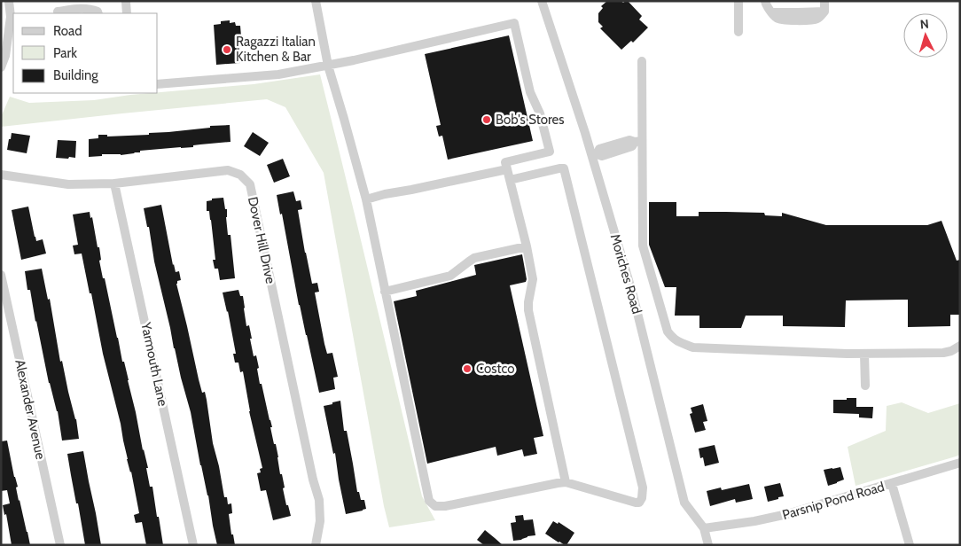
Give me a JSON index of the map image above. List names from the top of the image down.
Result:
{
  "streets": {
    "street": [
      "Dover Hill Drive",
      "Moriches Road",
      "Yarmouth Lane",
      "Alexander Avenue",
      "Parsnip Pond Road"
    ]
  },
  "crossings": [
    ["Dover Hill Drive", "Yarmouth Lane"],
    ["Moriches Road", "Parsnip Pond Road"]
  ],
  "places": ["Ragazzi Italian Kitchen & Bar", "Bob's Stores", "Costco"],
  "legend": ["Road", "Park", "Building"],
  "north": "top"
}
